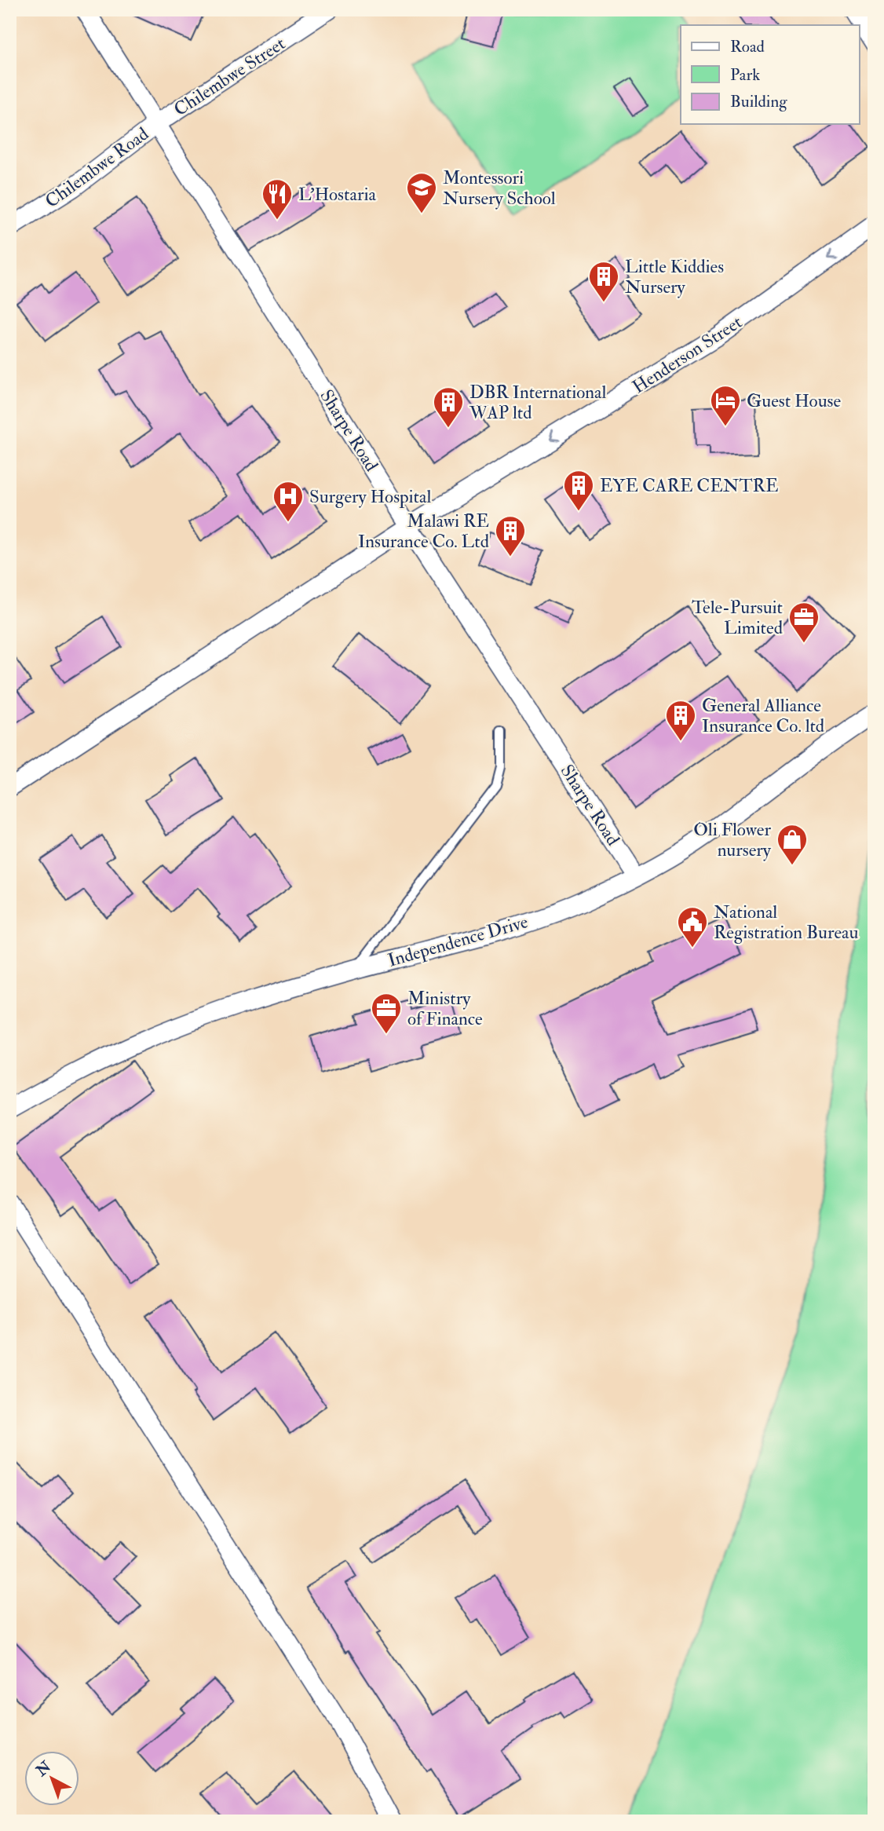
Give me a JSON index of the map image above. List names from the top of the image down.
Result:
{
  "streets": {
    "street": [
      "Chilembwe Street",
      "Chilembwe Road",
      "Henderson Street",
      "Sharpe Road",
      "Independence Drive"
    ]
  },
  "crossings": [
    ["Chilembwe Street", "Chilembwe Road"],
    ["Chilembwe Street", "Sharpe Road"],
    ["Chilembwe Road", "Sharpe Road"],
    ["Henderson Street", "Sharpe Road"],
    ["Sharpe Road", "Independence Drive"]
  ],
  "one_way": ["Henderson Street"],
  "places": {
    "school or university": ["Montessori Nursery School"],
    "restaurant": ["L'Hostaria"],
    "building": [
      "Little Kiddies Nursery",
      "DBR International WAP ltd",
      "EYE CARE CENTRE",
      "Malawi RE Insurance Co. Ltd",
      "General Alliance Insurance Co. ltd"
    ],
    "hotel": ["Guest House"],
    "hospital": ["Surgery Hospital"],
    "office": ["Tele-Pursuit Limited", "Ministry of Finance"],
    "shop": ["Oli Flower nursery"],
    "public building": ["National Registration Bureau"]
  },
  "legend": ["Road", "Park", "Building"],
  "north": "top left"
}
